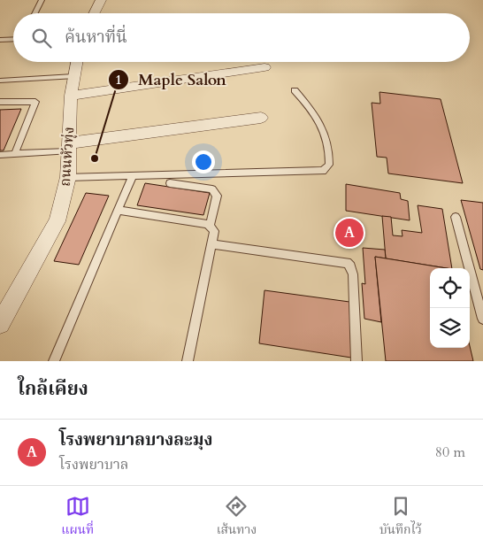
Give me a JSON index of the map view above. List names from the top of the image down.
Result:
{
  "streets": {
    "street": ["ถนนหัวทุ่ง"]
  },
  "places": ["Maple Salon"],
  "page": {
    "search": "ค้นหาที่นี่",
    "pins": "A",
    "heading": "ใกล้เคียง",
    "list": [
      {
        "mark": "A",
        "name": "โรงพยาบาลบางละมุง",
        "note": "โรงพยาบาล",
        "value": "80 m"
      }
    ],
    "nav": ["แผนที่", "เส้นทาง", "บันทึกไว้"]
  }
}
